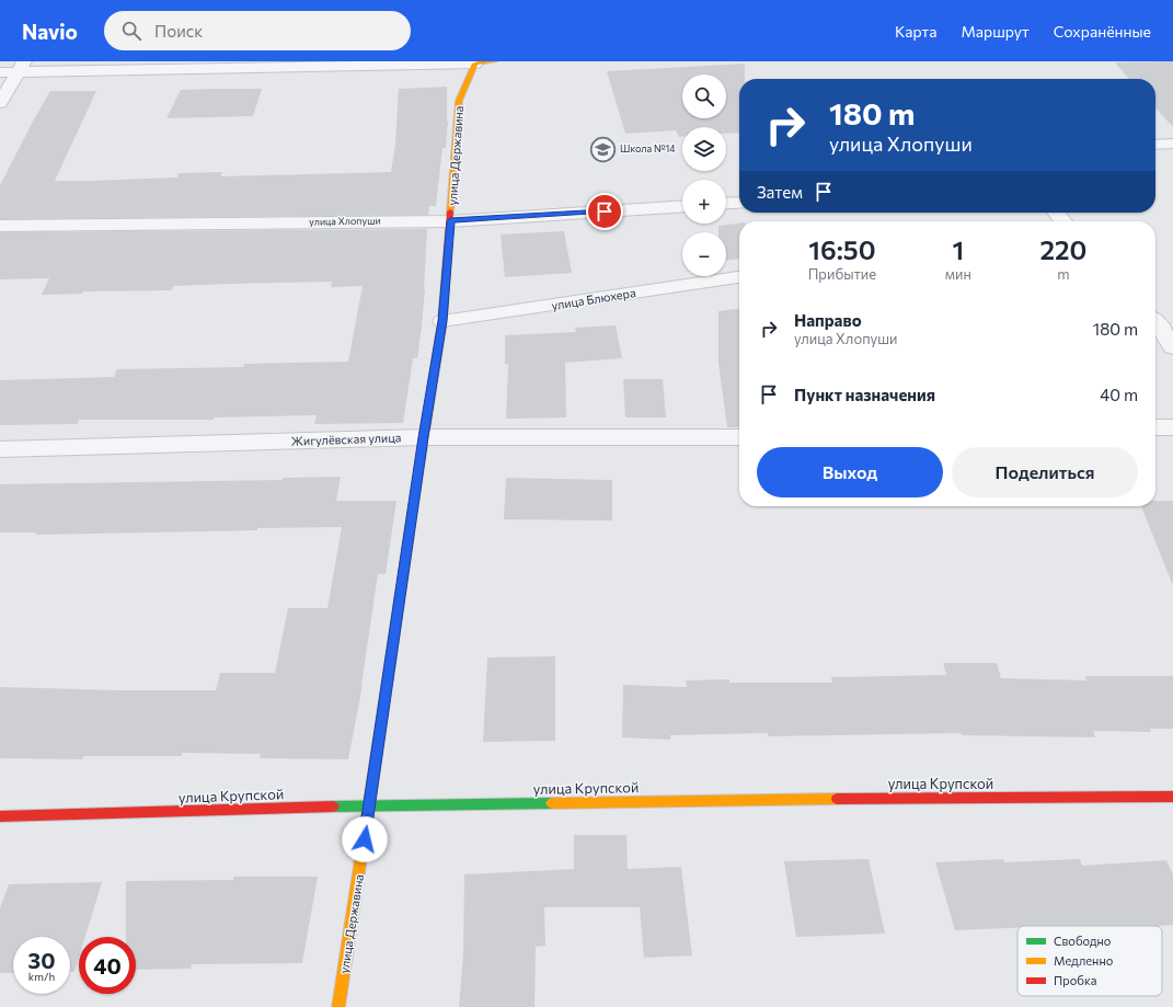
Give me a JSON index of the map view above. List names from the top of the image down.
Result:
{
  "streets": {
    "street": [
      "улица Державина",
      "улица Хлопуши",
      "улица Блюхера",
      "Жигулёвская улица",
      "улица Крупской"
    ]
  },
  "crossings": [
    ["улица Державина", "улица Хлопуши"],
    ["улица Державина", "улица Блюхера"],
    ["улица Державина", "Жигулёвская улица"],
    ["улица Державина", "улица Крупской"]
  ],
  "places": {
    "school or university": ["Школа №14"]
  },
  "legend": ["Свободно", "Медленно", "Пробка"],
  "page": {
    "header": "Navio",
    "search": "Поиск",
    "nav": ["Карта", "Маршрут", "Сохранённые"],
    "map_buttons": ["+", "−"],
    "turn": ["180 m", "улица Хлопуши"],
    "then": "Затем",
    "eta": [
      "16:50",
      "Прибытие",
      "1",
      "мин",
      "220",
      "m"
    ],
    "list": [
      {
        "name": "Направо",
        "note": "улица Хлопуши",
        "value": "180 m"
      },
      {
        "name": "Пункт назначения",
        "value": "40 m"
      }
    ],
    "buttons": ["Выход", "Поделиться"],
    "speed": "30 km/h",
    "limit": "40"
  }
}
